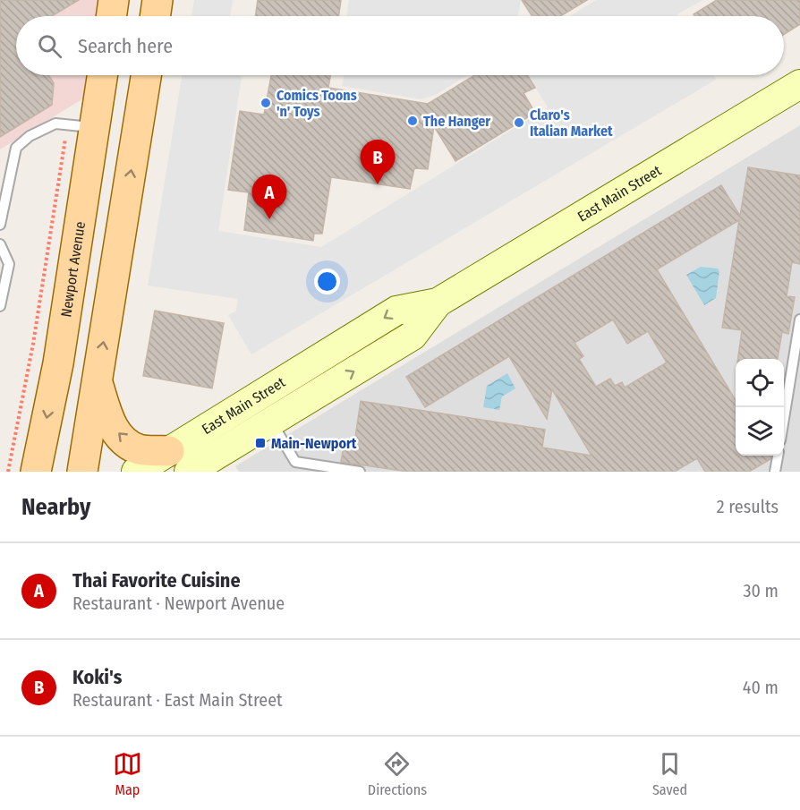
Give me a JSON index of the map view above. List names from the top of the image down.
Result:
{
  "streets": {
    "main road": ["East Main Street", "Newport Avenue"]
  },
  "places": {
    "other": ["Comics Toons 'n' Toys", "The Hanger", "Claro's Italian Market"],
    "transit": ["Main-Newport"]
  },
  "page": {
    "search": "Search here",
    "pins": ["B", "A"],
    "heading": ["Nearby", "2 results"],
    "list": [
      {
        "mark": "A",
        "name": "Thai Favorite Cuisine",
        "note": "Restaurant · Newport Avenue",
        "value": "30 m"
      },
      {
        "mark": "B",
        "name": "Koki's",
        "note": "Restaurant · East Main Street",
        "value": "40 m"
      }
    ],
    "nav": ["Map", "Directions", "Saved"]
  }
}
